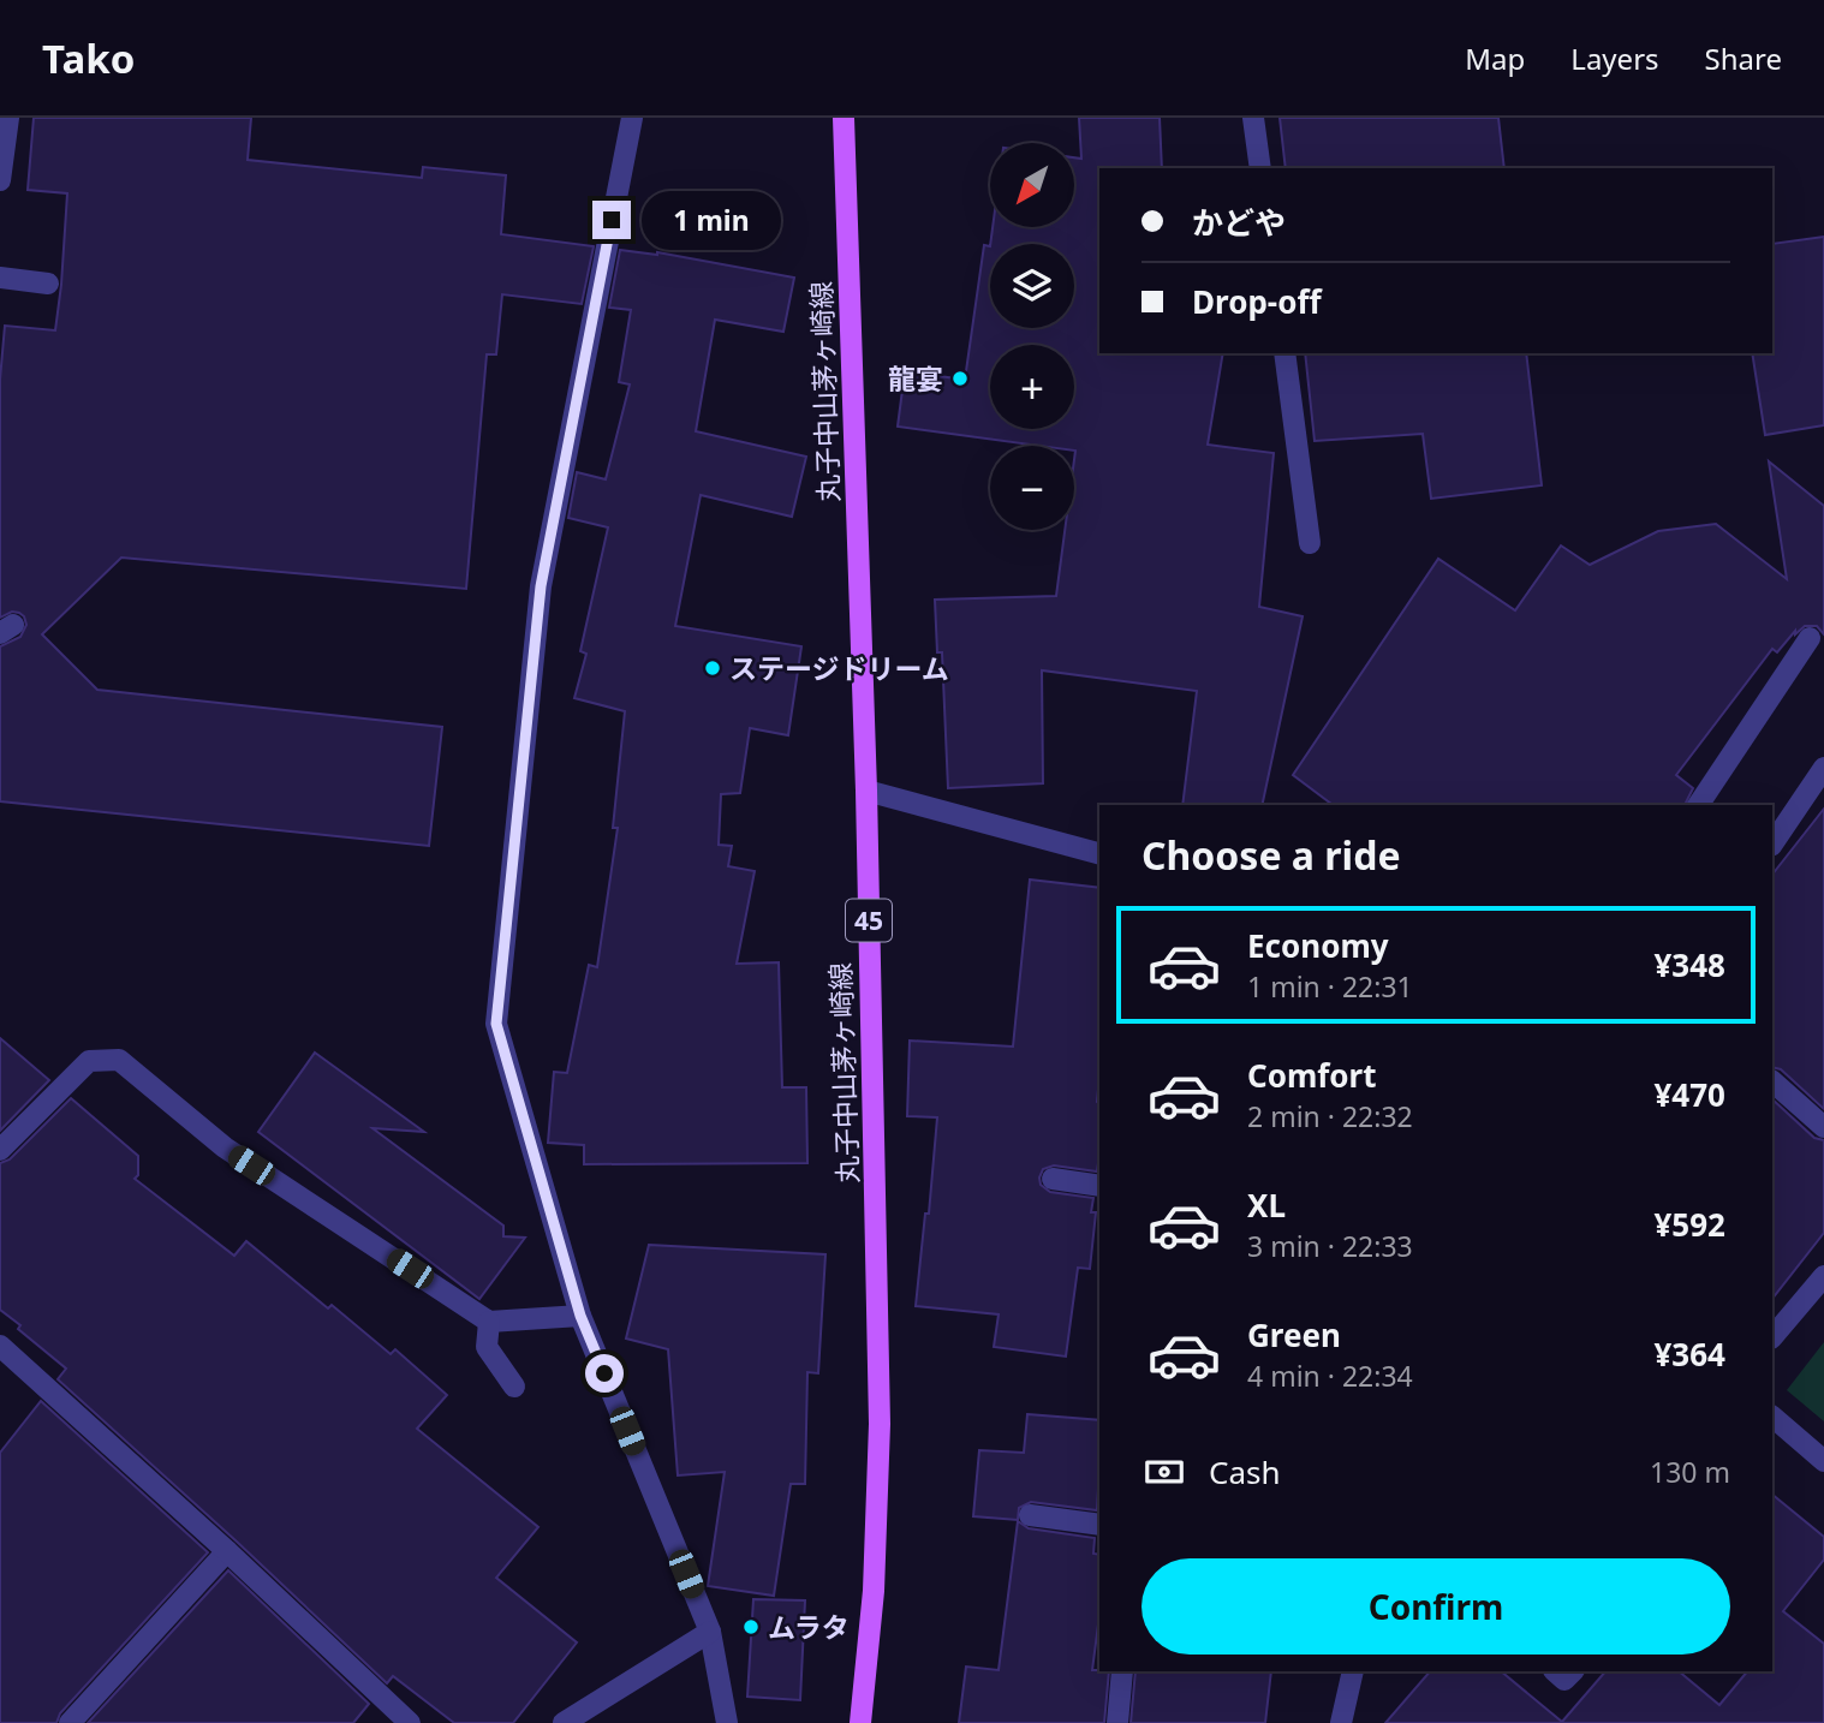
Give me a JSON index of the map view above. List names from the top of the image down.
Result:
{
  "streets": {
    "main road": ["丸子中山茅ヶ崎線", "45"]
  },
  "places": ["龍宴", "ステージドリーム", "ムラタ"],
  "north": "bottom left",
  "page": {
    "header": "Tako",
    "nav": ["Map", "Layers", "Share"],
    "map_buttons": ["+", "−"],
    "banner": ["かどや", "Drop-off"],
    "bubble": "1 min",
    "heading": "Choose a ride",
    "list": [
      {
        "name": "Economy",
        "note": "1 min · 22:31",
        "value": "¥348"
      },
      {
        "name": "Comfort",
        "note": "2 min · 22:32",
        "value": "¥470"
      },
      {
        "name": "XL",
        "note": "3 min · 22:33",
        "value": "¥592"
      },
      {
        "name": "Green",
        "note": "4 min · 22:34",
        "value": "¥364"
      }
    ],
    "pay": ["Cash", "130 m"],
    "buttons": "Confirm"
  }
}
